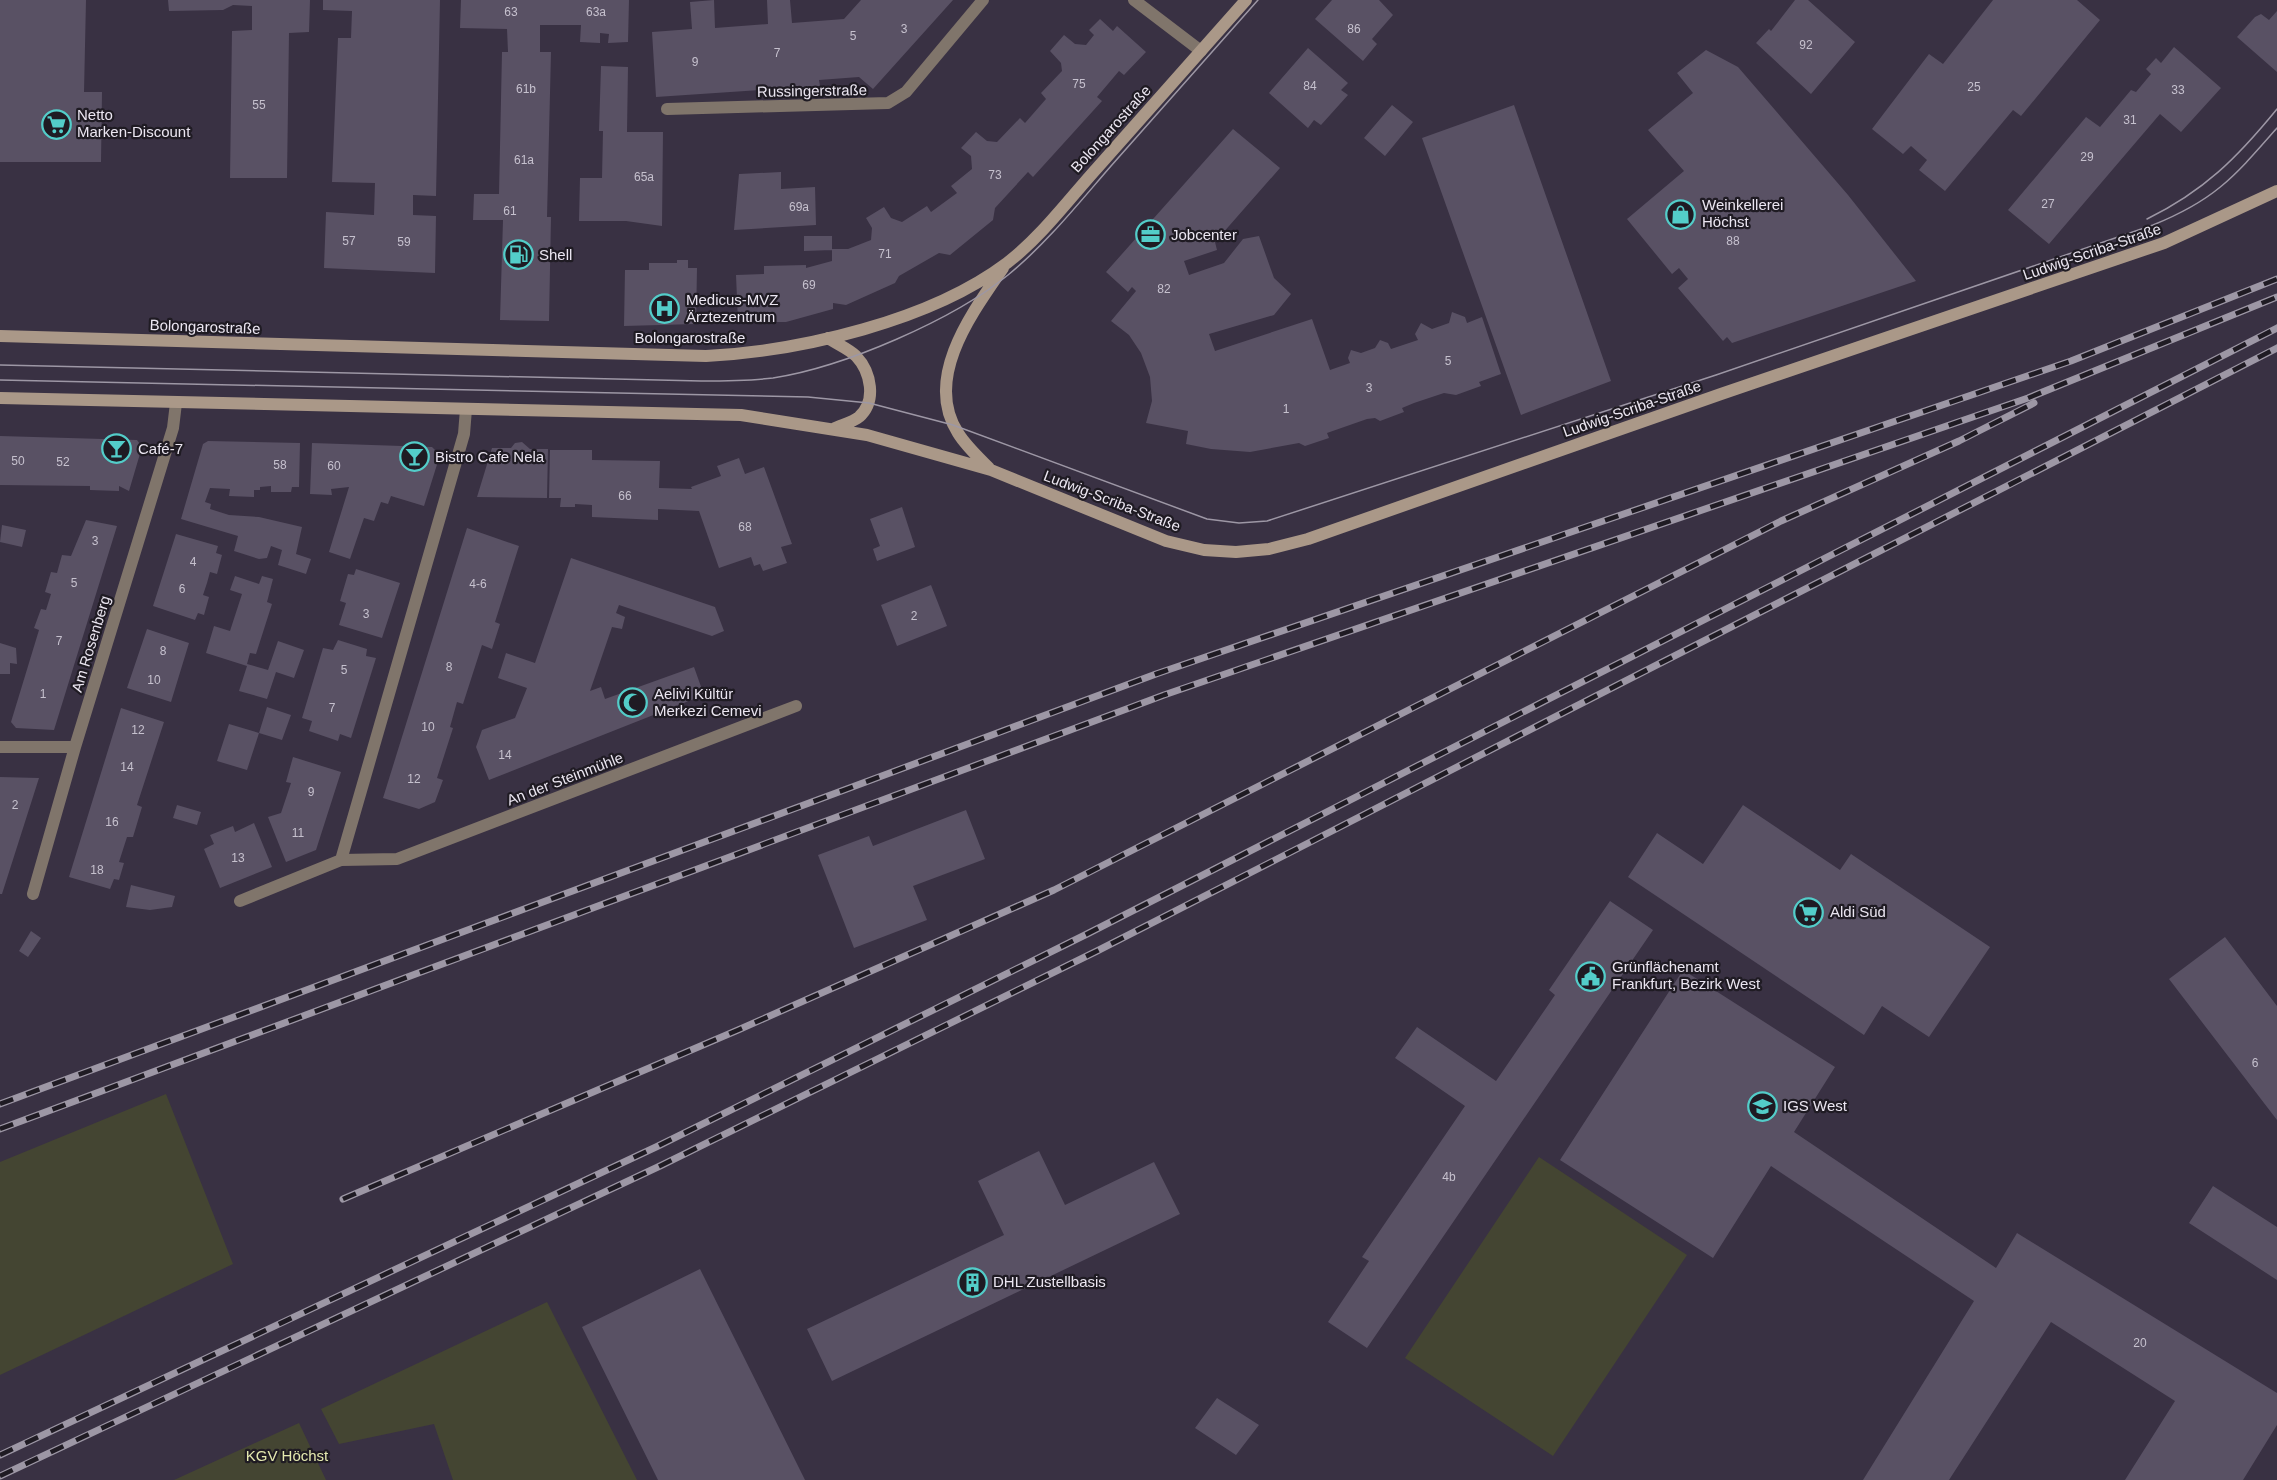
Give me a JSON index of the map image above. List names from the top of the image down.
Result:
{
  "streets": {
    "main road": ["Bolongarostraße", "Ludwig-Scriba-Straße"],
    "street": ["Russingerstraße", "Am Rosenberg", "An der Steinmühle"]
  },
  "parks": ["KGV Höchst"],
  "places": {
    "supermarket": ["Netto Marken-Discount", "Aldi Süd"],
    "shop": ["Weinkellerei Höchst"],
    "office": ["Jobcenter"],
    "fuel station": ["Shell"],
    "hospital": ["Medicus-MVZ Ärztezentrum"],
    "bar": ["Café-7", "Bistro Cafe Nela"],
    "mosque": ["Aelivi Kültür Merkezi Cemevi"],
    "public building": ["Grünflächenamt Frankfurt, Bezirk West"],
    "school or university": ["IGS West"],
    "building": ["DHL Zustellbasis"]
  },
  "house_numbers": [
    "63",
    "63a",
    "3",
    "86",
    "5",
    "92",
    "7",
    "9",
    "75",
    "84",
    "25",
    "61b",
    "33",
    "55",
    "31",
    "29",
    "61a",
    "73",
    "65a",
    "27",
    "69a",
    "61",
    "57",
    "88",
    "59",
    "71",
    "69",
    "82",
    "5",
    "3",
    "1",
    "50",
    "52",
    "58",
    "60",
    "66",
    "68",
    "3",
    "4",
    "5",
    "4-6",
    "6",
    "3",
    "2",
    "7",
    "8",
    "8",
    "5",
    "10",
    "1",
    "7",
    "10",
    "12",
    "14",
    "14",
    "12",
    "9",
    "2",
    "16",
    "11",
    "13",
    "18",
    "6",
    "4b",
    "20"
  ]
}
